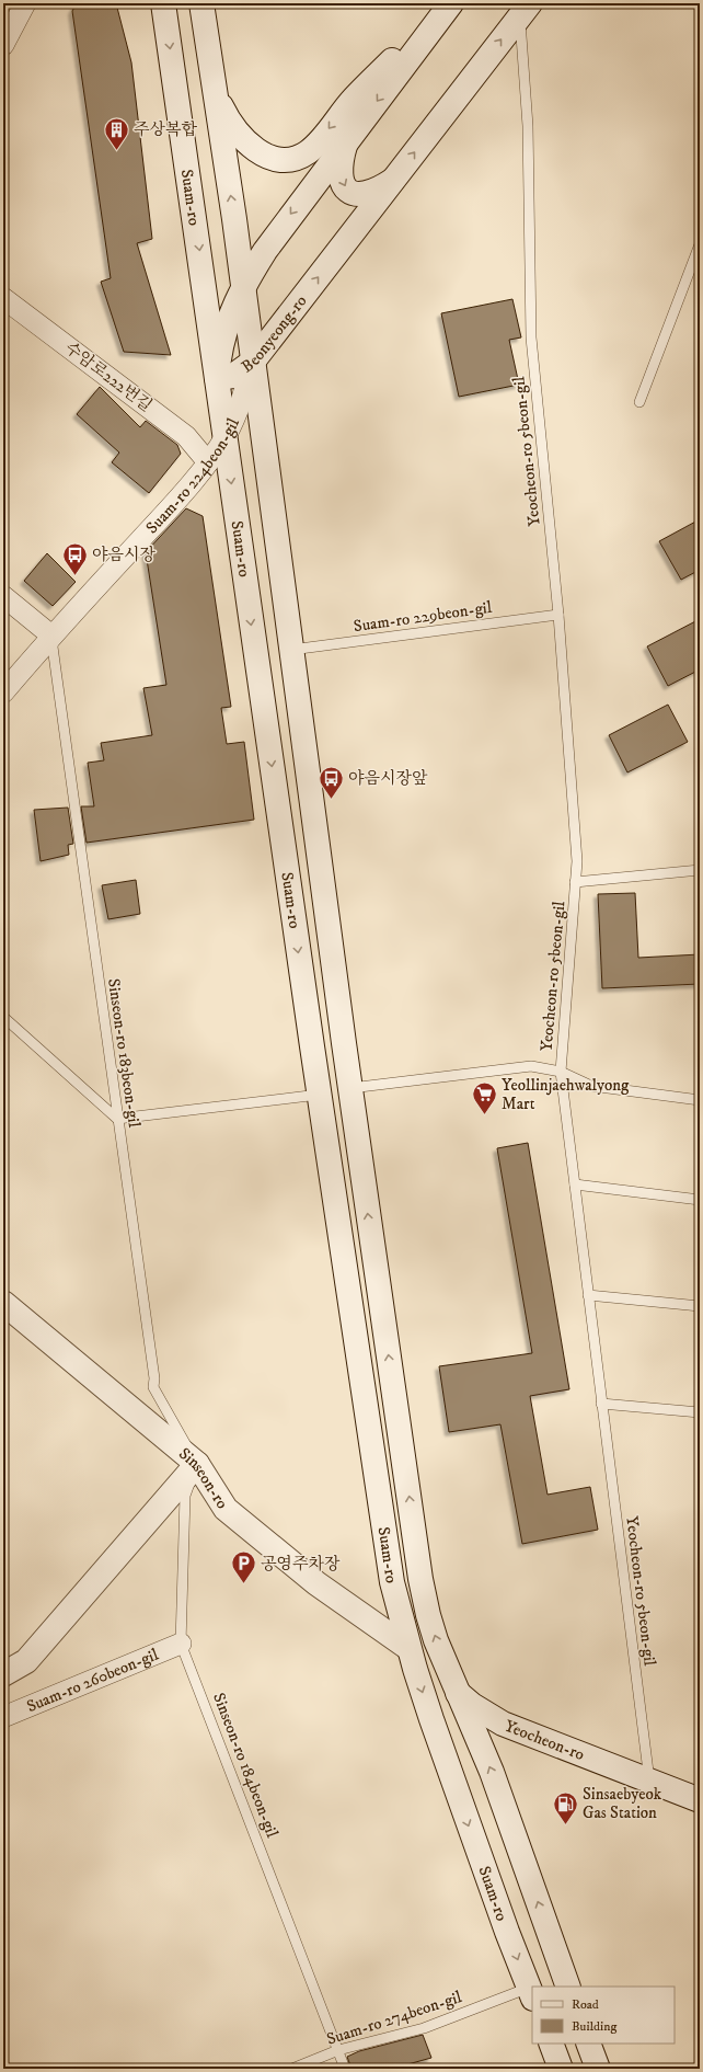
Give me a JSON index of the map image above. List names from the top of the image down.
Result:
{
  "streets": {
    "main road": [
      "Suam-ro",
      "Beonyeong-ro",
      "Sinseon-ro",
      "Yeocheon-ro"
    ],
    "street": ["수암로222번길", "Suam-ro 224beon-gil", "Suam-ro 260beon-gil"],
    "lane": [
      "Yeocheon-ro 5beon-gil",
      "Suam-ro 229beon-gil",
      "Sinseon-ro 183beon-gil",
      "Sinseon-ro 184beon-gil",
      "Suam-ro 274beon-gil"
    ]
  },
  "crossings": [
    ["Suam-ro", "Beonyeong-ro"],
    ["Suam-ro", "Suam-ro 224beon-gil"],
    ["Suam-ro", "Suam-ro 229beon-gil"],
    ["Suam-ro", "Sinseon-ro"],
    ["Suam-ro", "Yeocheon-ro"],
    ["Suam-ro", "Suam-ro 274beon-gil"],
    ["Beonyeong-ro", "Yeocheon-ro 5beon-gil"],
    ["Beonyeong-ro", "Suam-ro 224beon-gil"],
    ["수암로222번길", "Suam-ro 224beon-gil"],
    ["Yeocheon-ro 5beon-gil", "Suam-ro 229beon-gil"],
    ["Yeocheon-ro 5beon-gil", "Yeocheon-ro"],
    ["Suam-ro 224beon-gil", "Sinseon-ro 183beon-gil"],
    ["Sinseon-ro 183beon-gil", "Sinseon-ro"],
    ["Sinseon-ro 183beon-gil", "Sinseon-ro 184beon-gil"],
    ["Sinseon-ro", "Yeocheon-ro"],
    ["Sinseon-ro", "Sinseon-ro 184beon-gil"],
    ["Suam-ro 260beon-gil", "Sinseon-ro 184beon-gil"],
    ["Sinseon-ro 184beon-gil", "Suam-ro 274beon-gil"]
  ],
  "places": {
    "building": ["주상복합"],
    "bus stop": ["야음시장", "야음시장앞"],
    "supermarket": ["Yeollinjaehwalyong Mart"],
    "parking": ["공영주차장"],
    "fuel station": ["Sinsaebyeok Gas Station"]
  },
  "legend": ["Road", "Building"]
}
